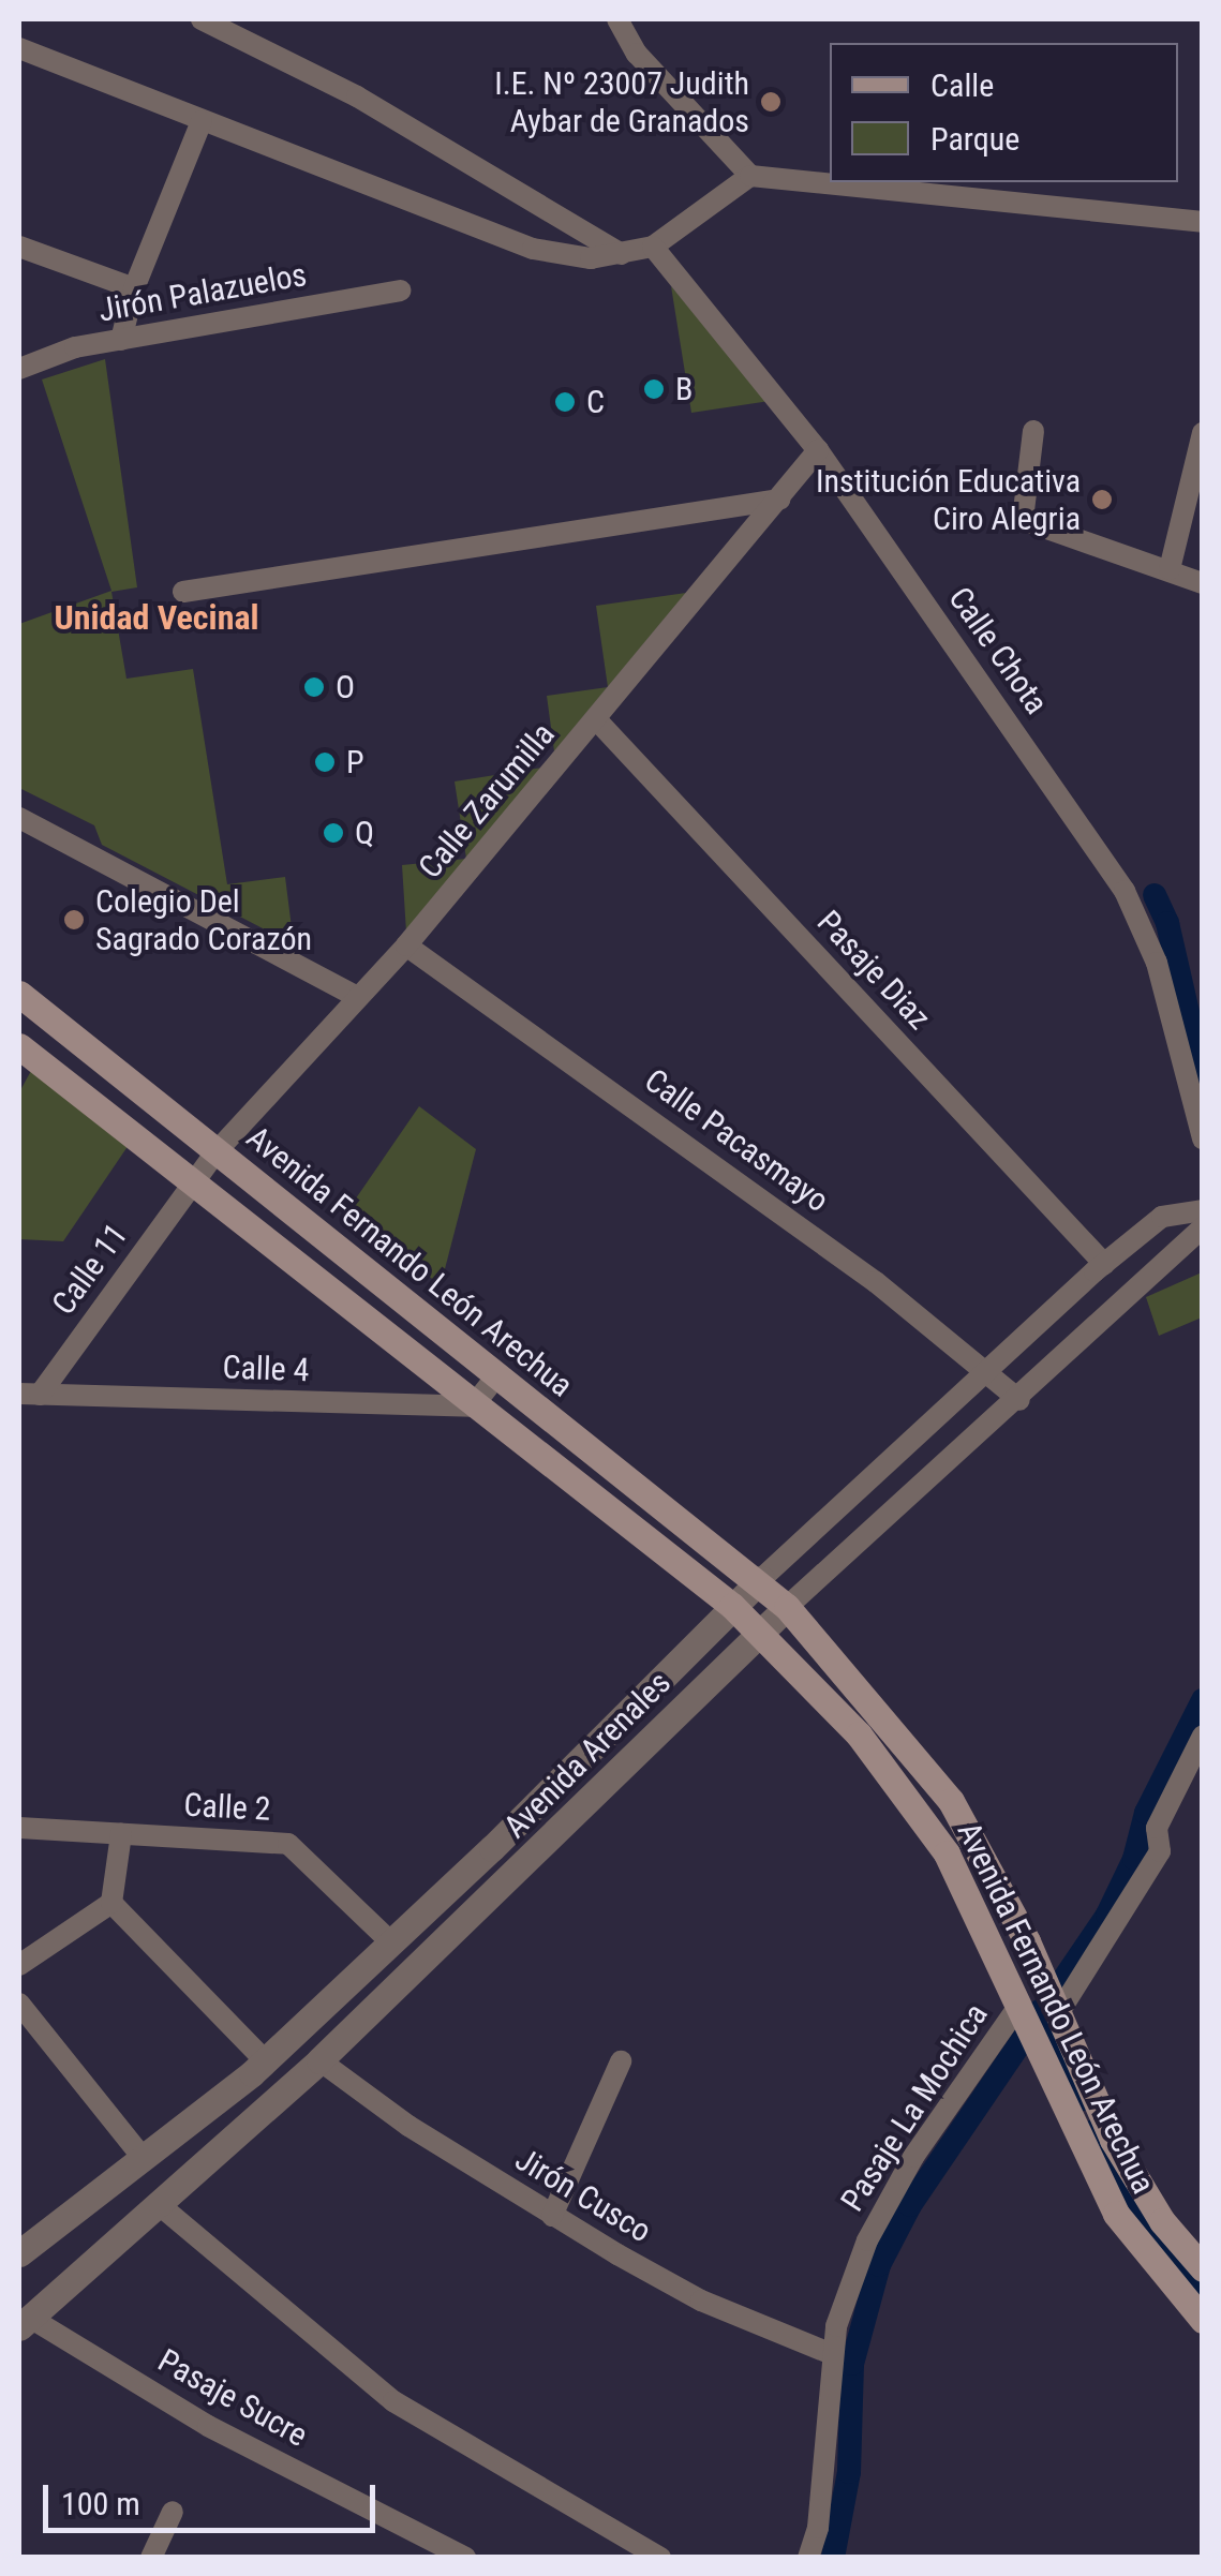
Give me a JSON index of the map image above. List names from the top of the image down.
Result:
{
  "streets": {
    "main road": ["Avenida Fernando León Arechua"],
    "street": [
      "Jirón Palazuelos",
      "Calle Chota",
      "Calle Zarumilla",
      "Pasaje Diaz",
      "Calle Pacasmayo",
      "Calle 11",
      "Calle 4",
      "Avenida Arenales",
      "Calle 2",
      "Pasaje La Mochica",
      "Jirón Cusco",
      "Pasaje Sucre"
    ]
  },
  "crossings": [
    ["Calle Chota", "Calle Zarumilla"],
    ["Calle Zarumilla", "Pasaje Diaz"],
    ["Calle Zarumilla", "Calle Pacasmayo"],
    ["Calle Zarumilla", "Avenida Fernando León Arechua"],
    ["Calle Zarumilla", "Calle 11"],
    ["Pasaje Diaz", "Avenida Arenales"],
    ["Calle Pacasmayo", "Avenida Arenales"],
    ["Avenida Fernando León Arechua", "Avenida Arenales"],
    ["Avenida Fernando León Arechua", "Pasaje La Mochica"],
    ["Calle 11", "Calle 4"],
    ["Avenida Arenales", "Calle 2"],
    ["Avenida Arenales", "Jirón Cusco"],
    ["Avenida Arenales", "Pasaje Sucre"],
    ["Pasaje La Mochica", "Jirón Cusco"]
  ],
  "districts": ["Unidad Vecinal"],
  "places": [
    "I.E. Nº 23007 Judith Aybar de Granados",
    "B",
    "C",
    "Institución Educativa Ciro Alegria",
    "O",
    "P",
    "Q",
    "Colegio Del Sagrado Corazón"
  ],
  "legend": ["Calle", "Parque"],
  "scale_bar": "100 m"
}
